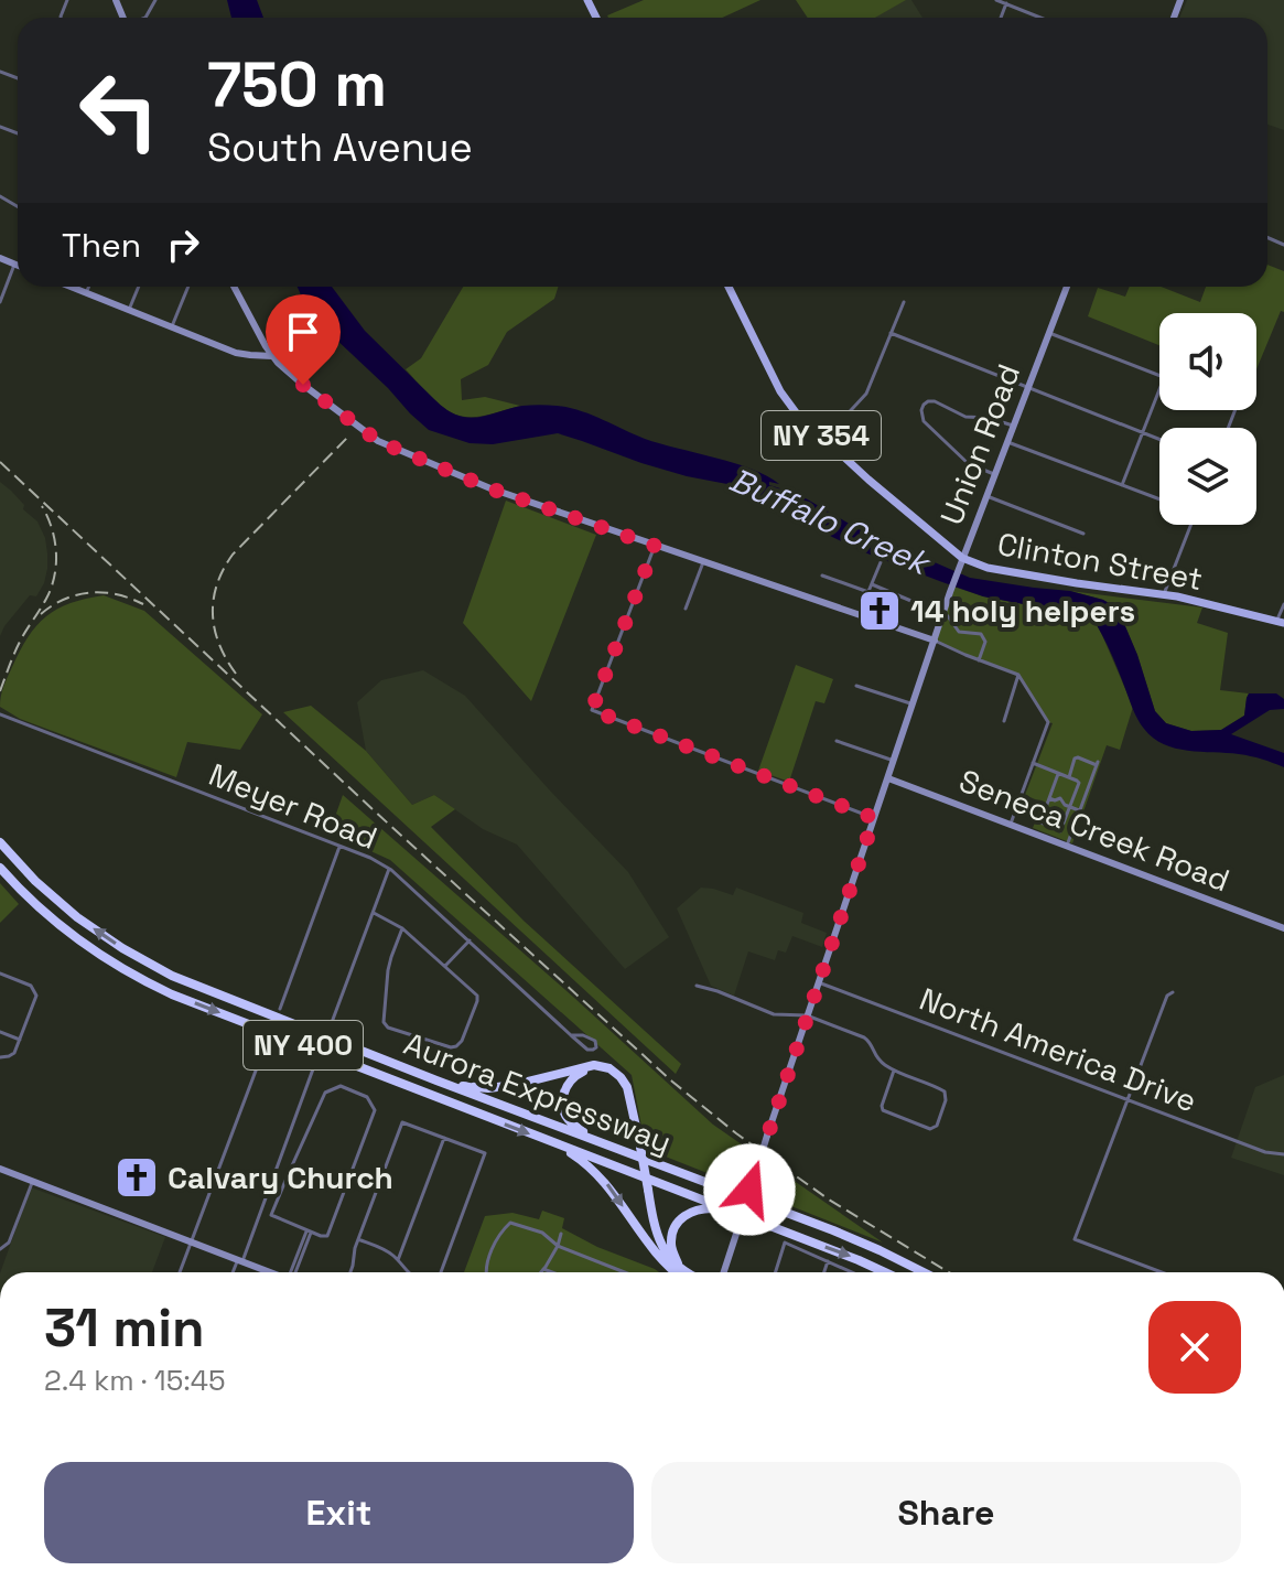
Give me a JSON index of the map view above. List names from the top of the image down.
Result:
{
  "streets": {
    "highway": ["NY 400", "Aurora Expressway"],
    "main road": ["NY 354", "Clinton Street"],
    "street": [
      "Union Road",
      "Meyer Road",
      "Seneca Creek Road",
      "North America Drive"
    ]
  },
  "crossings": [
    ["Union Road", "Clinton Street"],
    ["Union Road", "Seneca Creek Road"],
    ["Union Road", "North America Drive"]
  ],
  "water": ["Buffalo Creek"],
  "places": {
    "church": ["14 holy helpers", "Calvary Church"]
  },
  "page": {
    "turn": ["750 m", "South Avenue"],
    "then": "Then",
    "heading": ["31 min", "2.4 km · 15:45"],
    "buttons": ["Exit", "Share"]
  }
}
